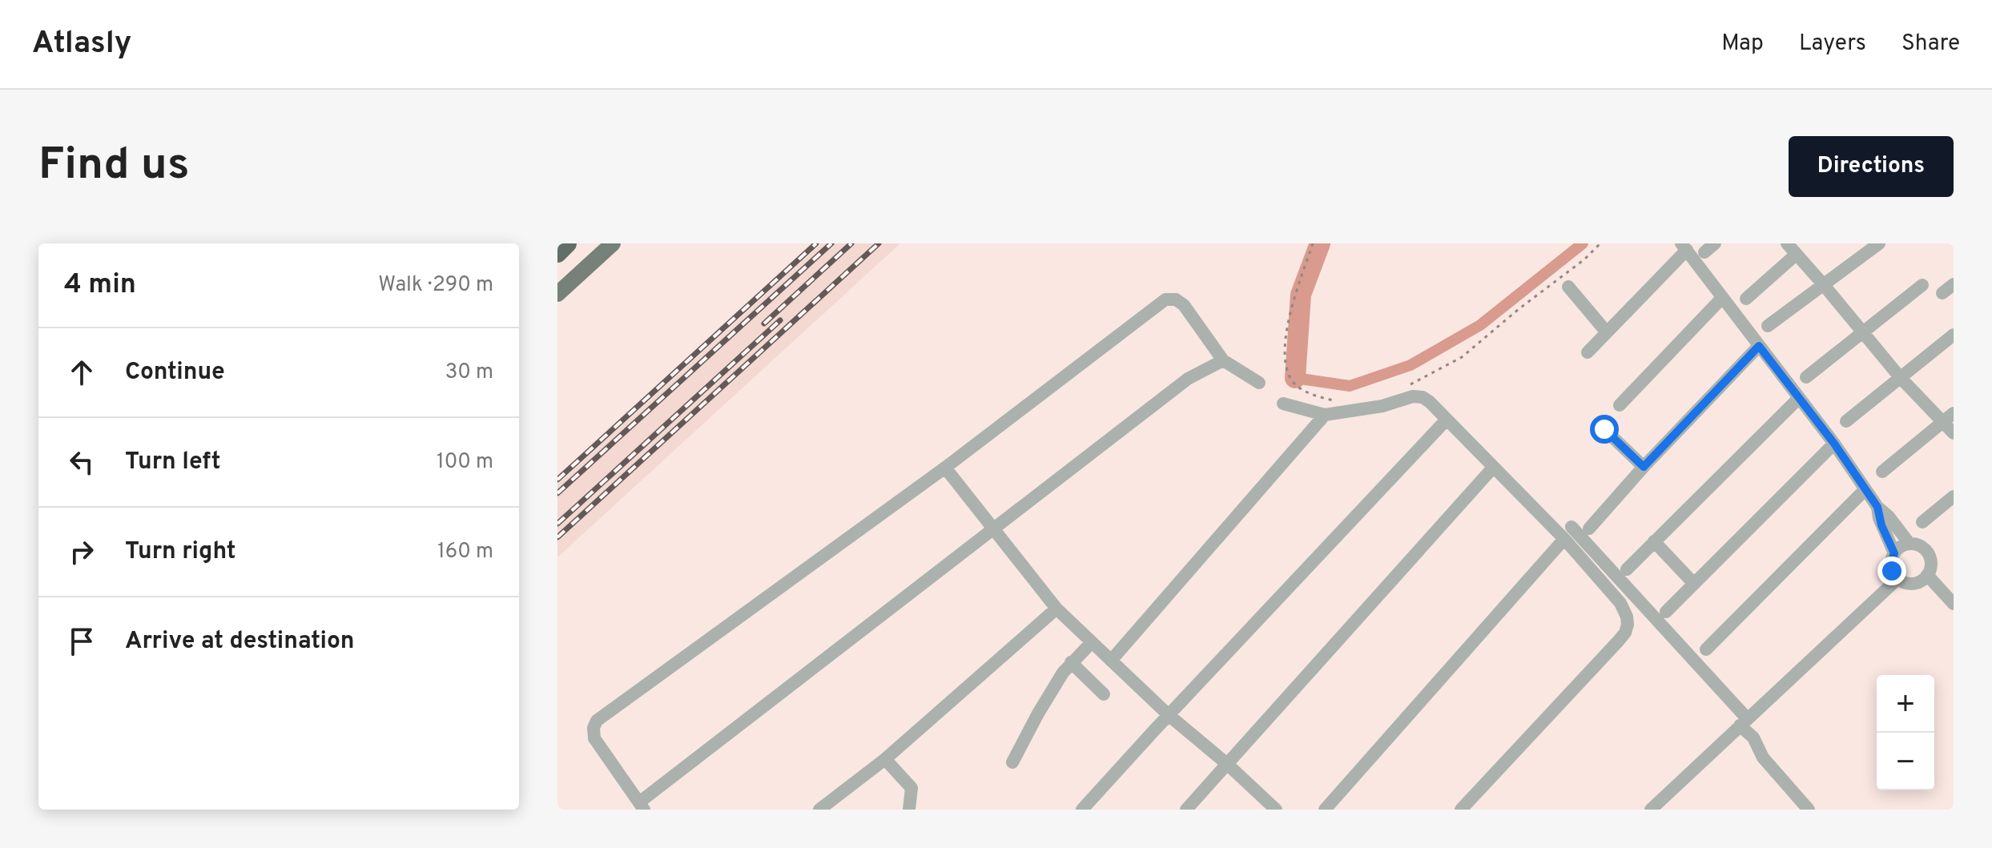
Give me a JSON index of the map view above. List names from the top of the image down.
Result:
{
  "page": {
    "header": "Atlasly",
    "nav": ["Map", "Layers", "Share"],
    "buttons": "Directions",
    "title": "Find us",
    "heading": ["4 min", "Walk · 290 m"],
    "list": [
      ["Continue", "30 m"],
      ["Turn left", "100 m"],
      ["Turn right", "160 m"],
      "Arrive at destination"
    ],
    "map_buttons": ["+", "−"]
  }
}
